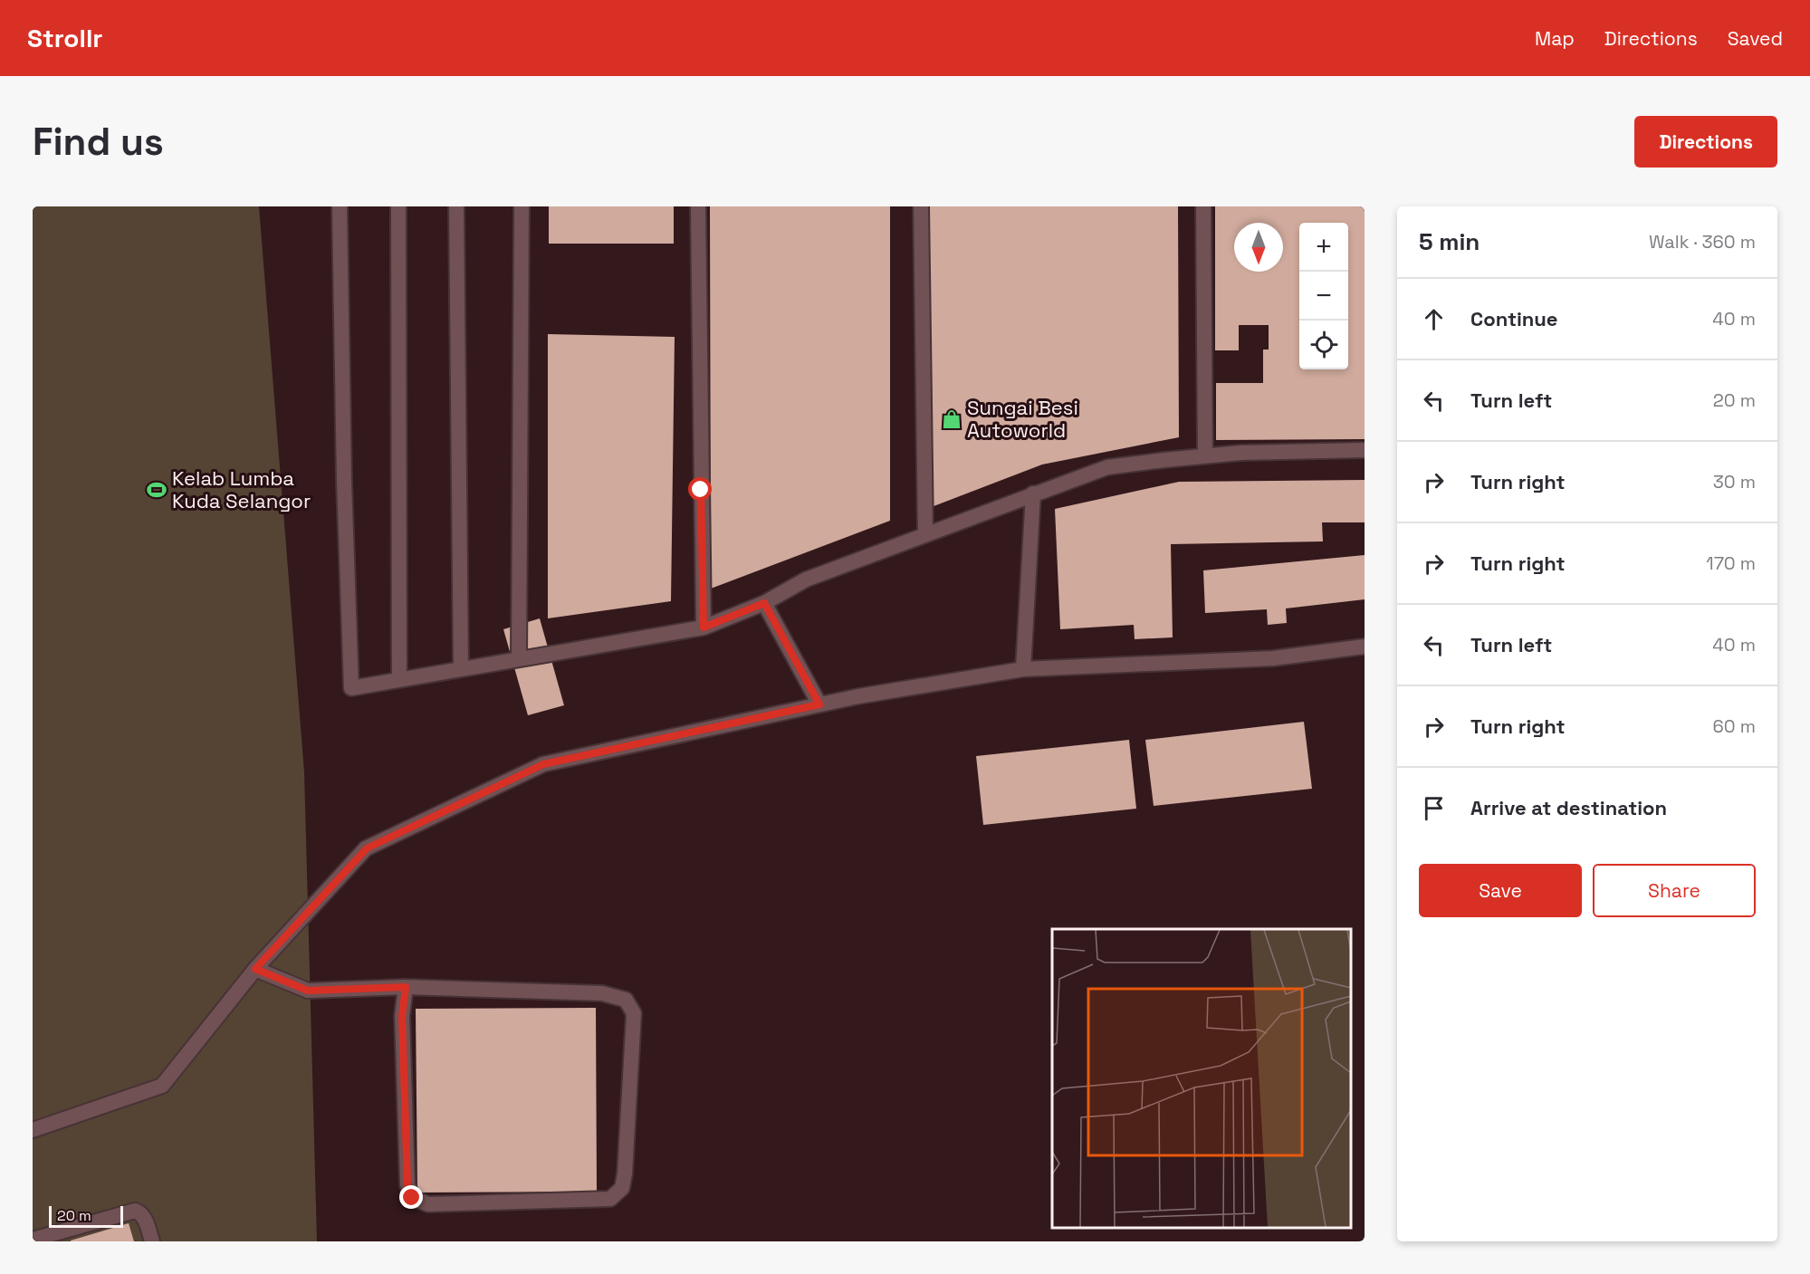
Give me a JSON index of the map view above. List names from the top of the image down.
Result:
{
  "places": {
    "shop": ["Sungai Besi Autoworld"],
    "sports": ["Kelab Lumba Kuda Selangor"]
  },
  "scale_bar": "20 m",
  "north": "bottom",
  "page": {
    "header": "Strollr",
    "nav": ["Map", "Directions", "Saved"],
    "buttons": [
      "Directions",
      ["Save", "Share"]
    ],
    "title": "Find us",
    "heading": ["5 min", "Walk · 360 m"],
    "map_buttons": ["+", "−"],
    "list": [
      ["Continue", "40 m"],
      ["Turn left", "20 m"],
      ["Turn right", "30 m"],
      ["Turn right", "170 m"],
      ["Turn left", "40 m"],
      ["Turn right", "60 m"],
      "Arrive at destination"
    ],
    "scale": "20 m"
  }
}
